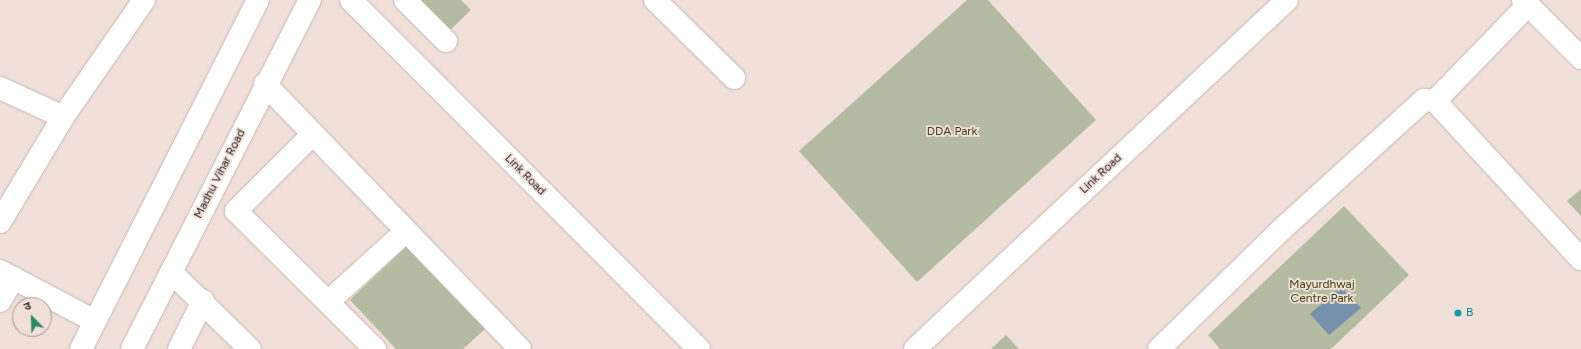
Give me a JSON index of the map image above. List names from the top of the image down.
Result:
{
  "streets": {
    "street": ["Madhu Vihar Road", "Link Road"]
  },
  "parks": ["DDA Park", "Mayurdhwaj Centre Park"],
  "places": ["B"],
  "north": "top left"
}
